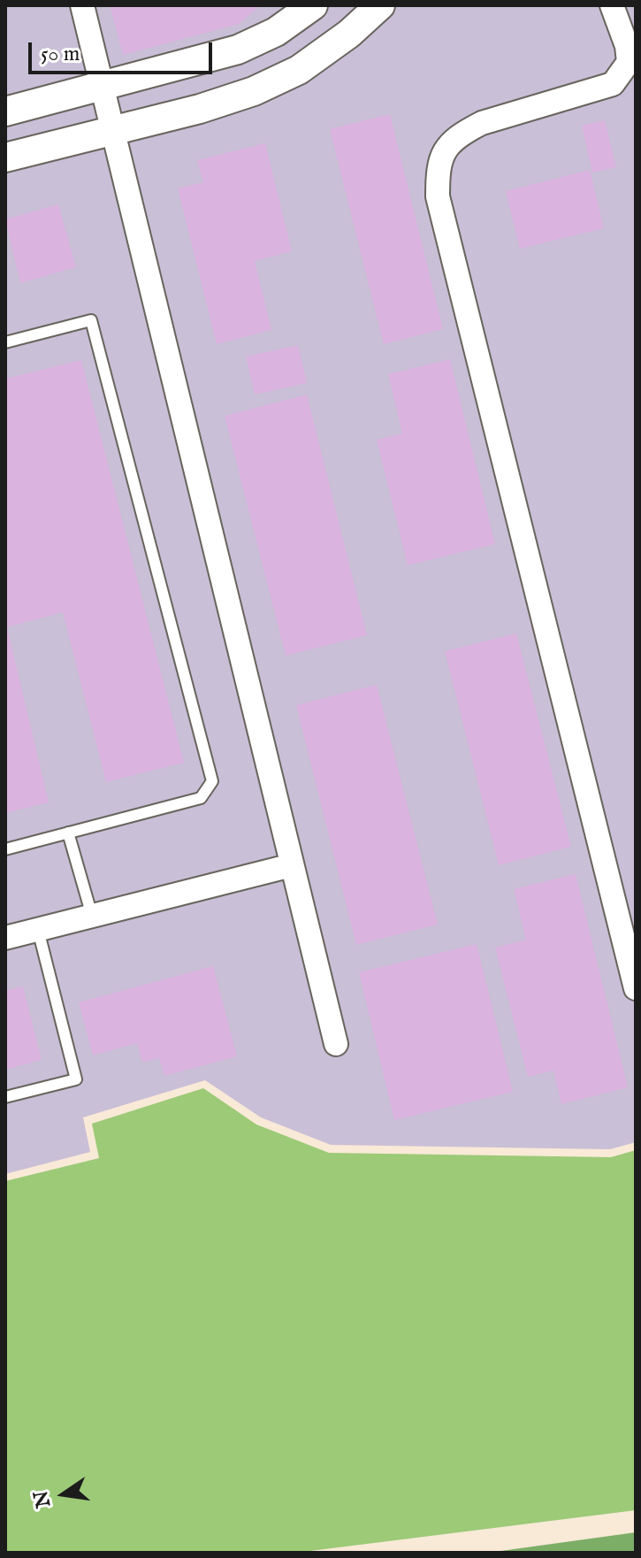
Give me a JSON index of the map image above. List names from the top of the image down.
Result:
{
  "scale_bar": "50 m",
  "north": "left"
}
